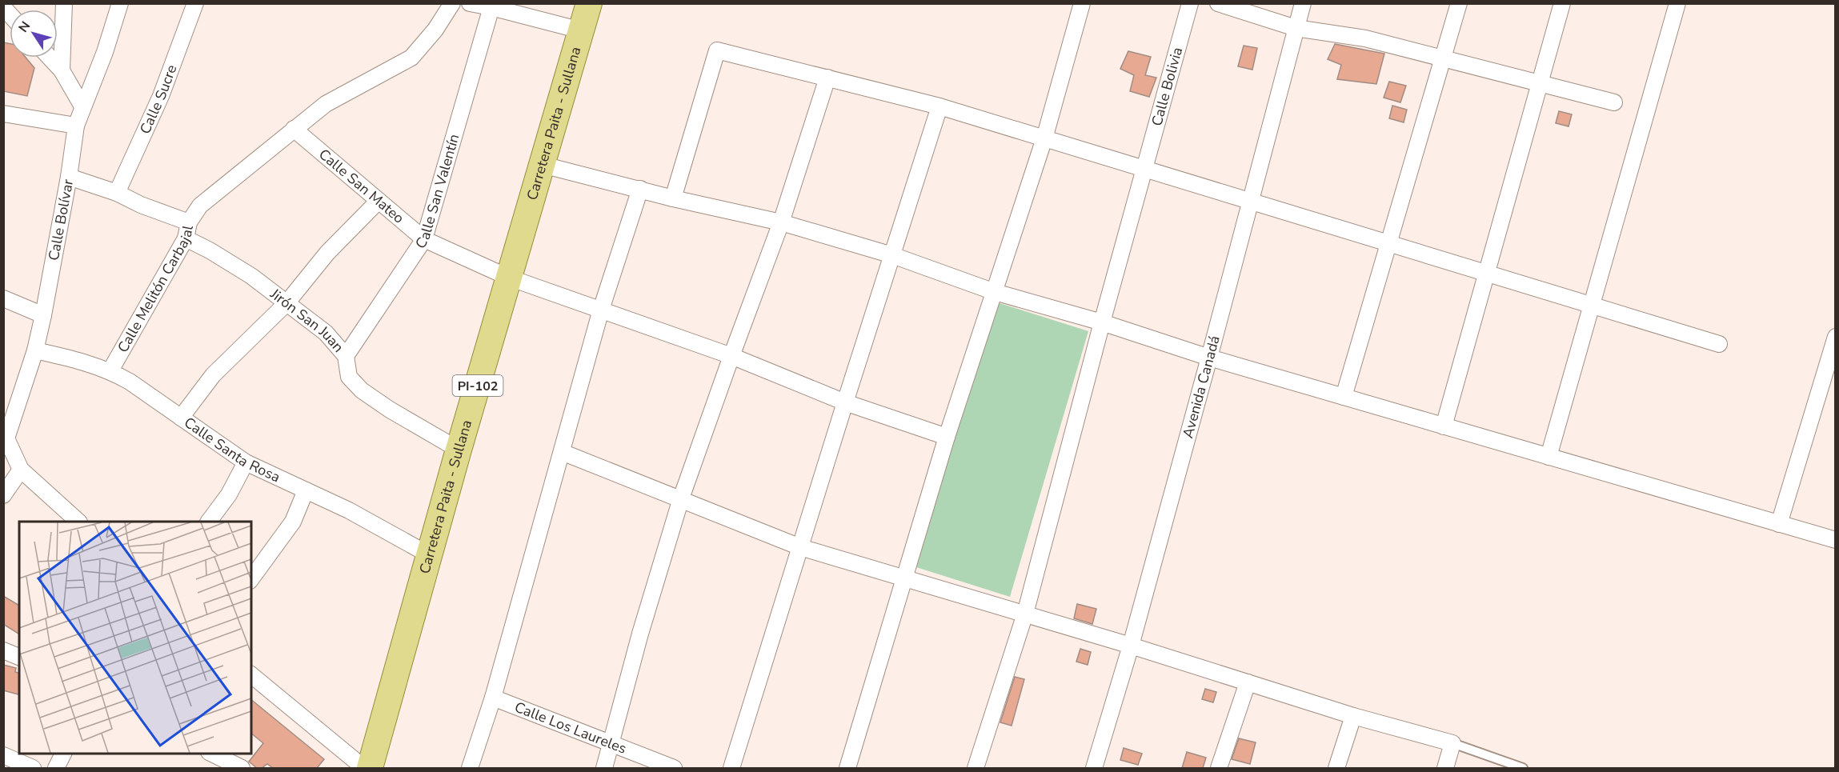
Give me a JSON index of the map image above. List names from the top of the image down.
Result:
{
  "streets": {
    "main road": ["Carretera Paita - Sullana", "PI-102"],
    "street": [
      "Calle Bolivia",
      "Calle Sucre",
      "Calle San Mateo",
      "Calle San Valentín",
      "Calle Bolívar",
      "Calle Melitón Carbajal",
      "Jirón San Juan",
      "Avenida Canadá",
      "Calle Santa Rosa",
      "Calle Los Laureles"
    ]
  },
  "crossings": [
    ["Carretera Paita - Sullana", "Calle San Mateo"],
    ["Carretera Paita - Sullana", "Jirón San Juan"],
    ["Carretera Paita - Sullana", "Calle Santa Rosa"],
    ["Calle San Mateo", "Calle San Valentín"],
    ["Calle San Mateo", "Calle Melitón Carbajal"],
    ["Calle San Valentín", "Jirón San Juan"],
    ["Calle Bolívar", "Calle Santa Rosa"],
    ["Calle Melitón Carbajal", "Jirón San Juan"],
    ["Calle Melitón Carbajal", "Calle Santa Rosa"]
  ],
  "north": "top left"
}
